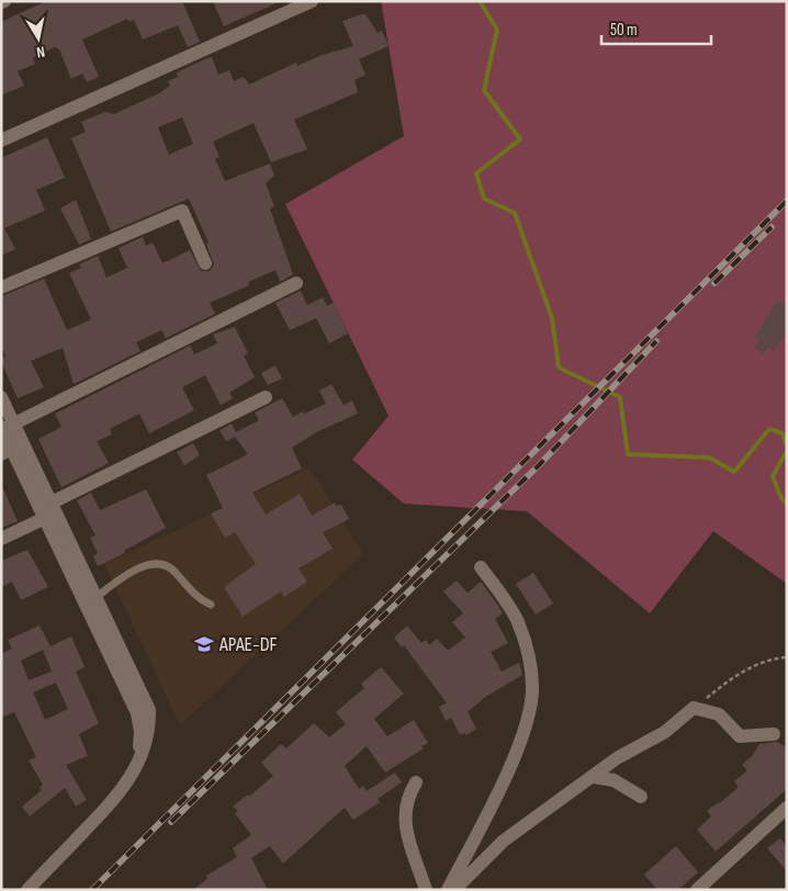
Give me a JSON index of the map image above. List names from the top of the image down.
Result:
{
  "places": {
    "school or university": ["APAE-DF"]
  },
  "scale_bar": "50 m",
  "north": "bottom"
}
